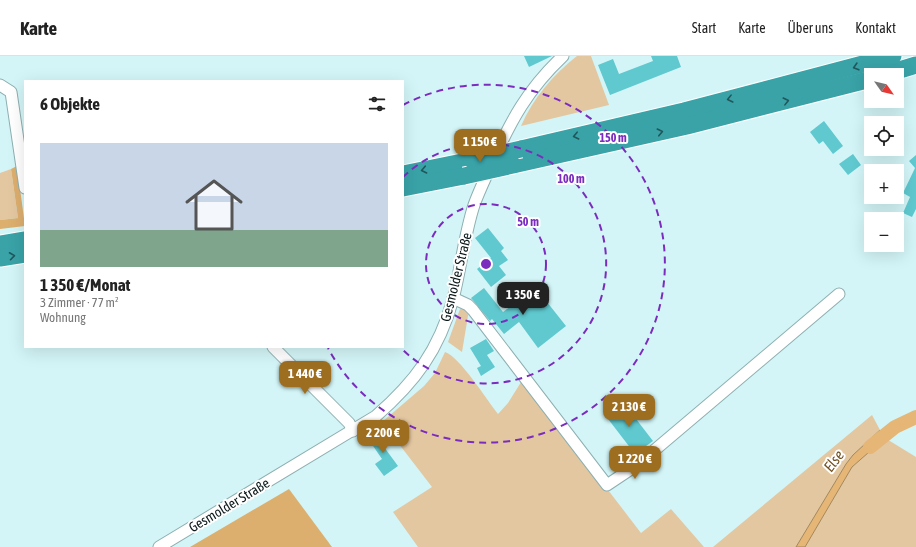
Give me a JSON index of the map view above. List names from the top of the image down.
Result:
{
  "streets": {
    "street": ["Gesmolder Straße"]
  },
  "water": ["Else"],
  "north": "bottom right",
  "page": {
    "header": "Karte",
    "nav": [
      "Start",
      "Karte",
      "Über uns",
      "Kontakt"
    ],
    "map_buttons": ["+", "−"],
    "heading": "6 Objekte",
    "list": [
      {
        "name": "1 350 €/Monat",
        "note": "3 Zimmer · 77 m² · Wohnung"
      }
    ],
    "price": [
      "1 150 €",
      "1 350 €",
      "1 440 €",
      "2 130 €",
      "2 200 €",
      "1 220 €"
    ]
  },
  "rings": ["150 m", "100 m", "50 m"]
}
